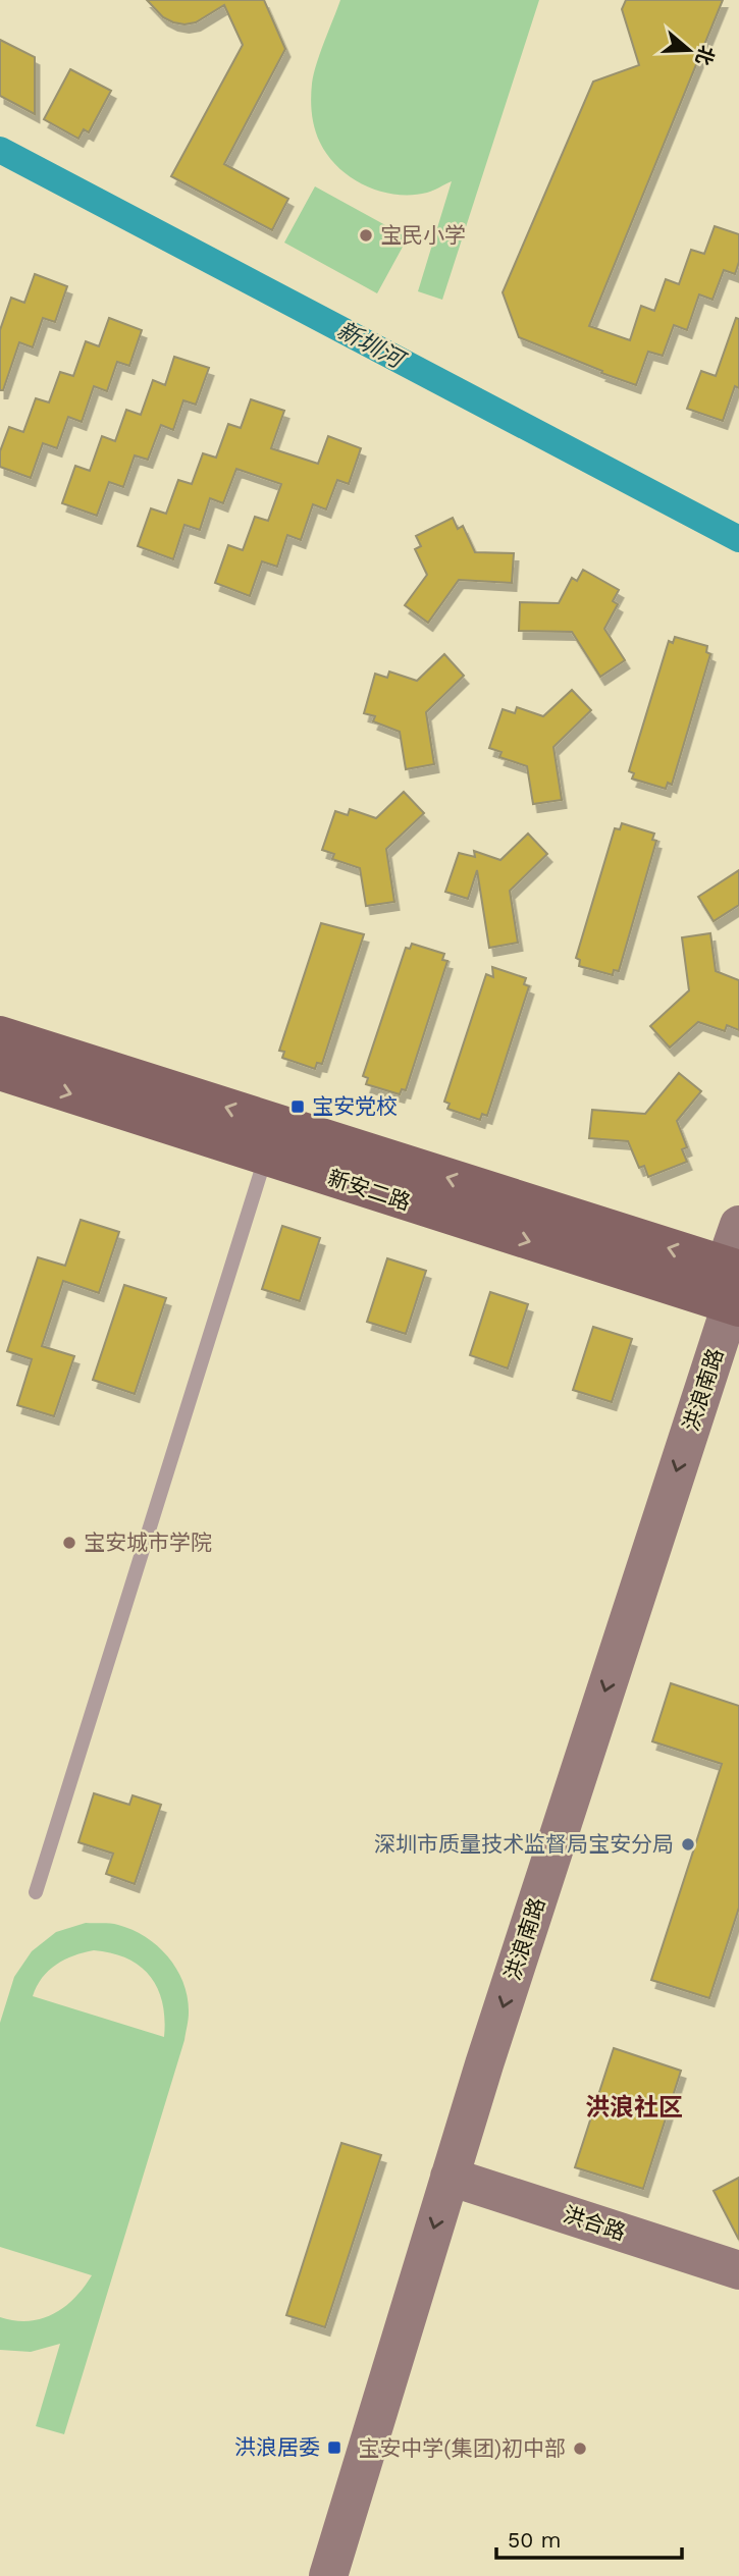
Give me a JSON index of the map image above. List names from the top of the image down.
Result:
{
  "streets": {
    "main road": ["新安二路", "洪浪南路", "洪合路"]
  },
  "crossings": [
    ["新安二路", "洪浪南路"],
    ["洪浪南路", "洪合路"]
  ],
  "one_way": ["洪浪南路"],
  "districts": ["洪浪社区"],
  "water": ["新圳河"],
  "places": {
    "other": [
      "宝民小学",
      "宝安城市学院",
      "深圳市质量技术监督局宝安分局",
      "宝安中学(集团)初中部"
    ],
    "transit": ["宝安党校", "洪浪居委"]
  },
  "scale_bar": "50 m",
  "north": "right"
}
